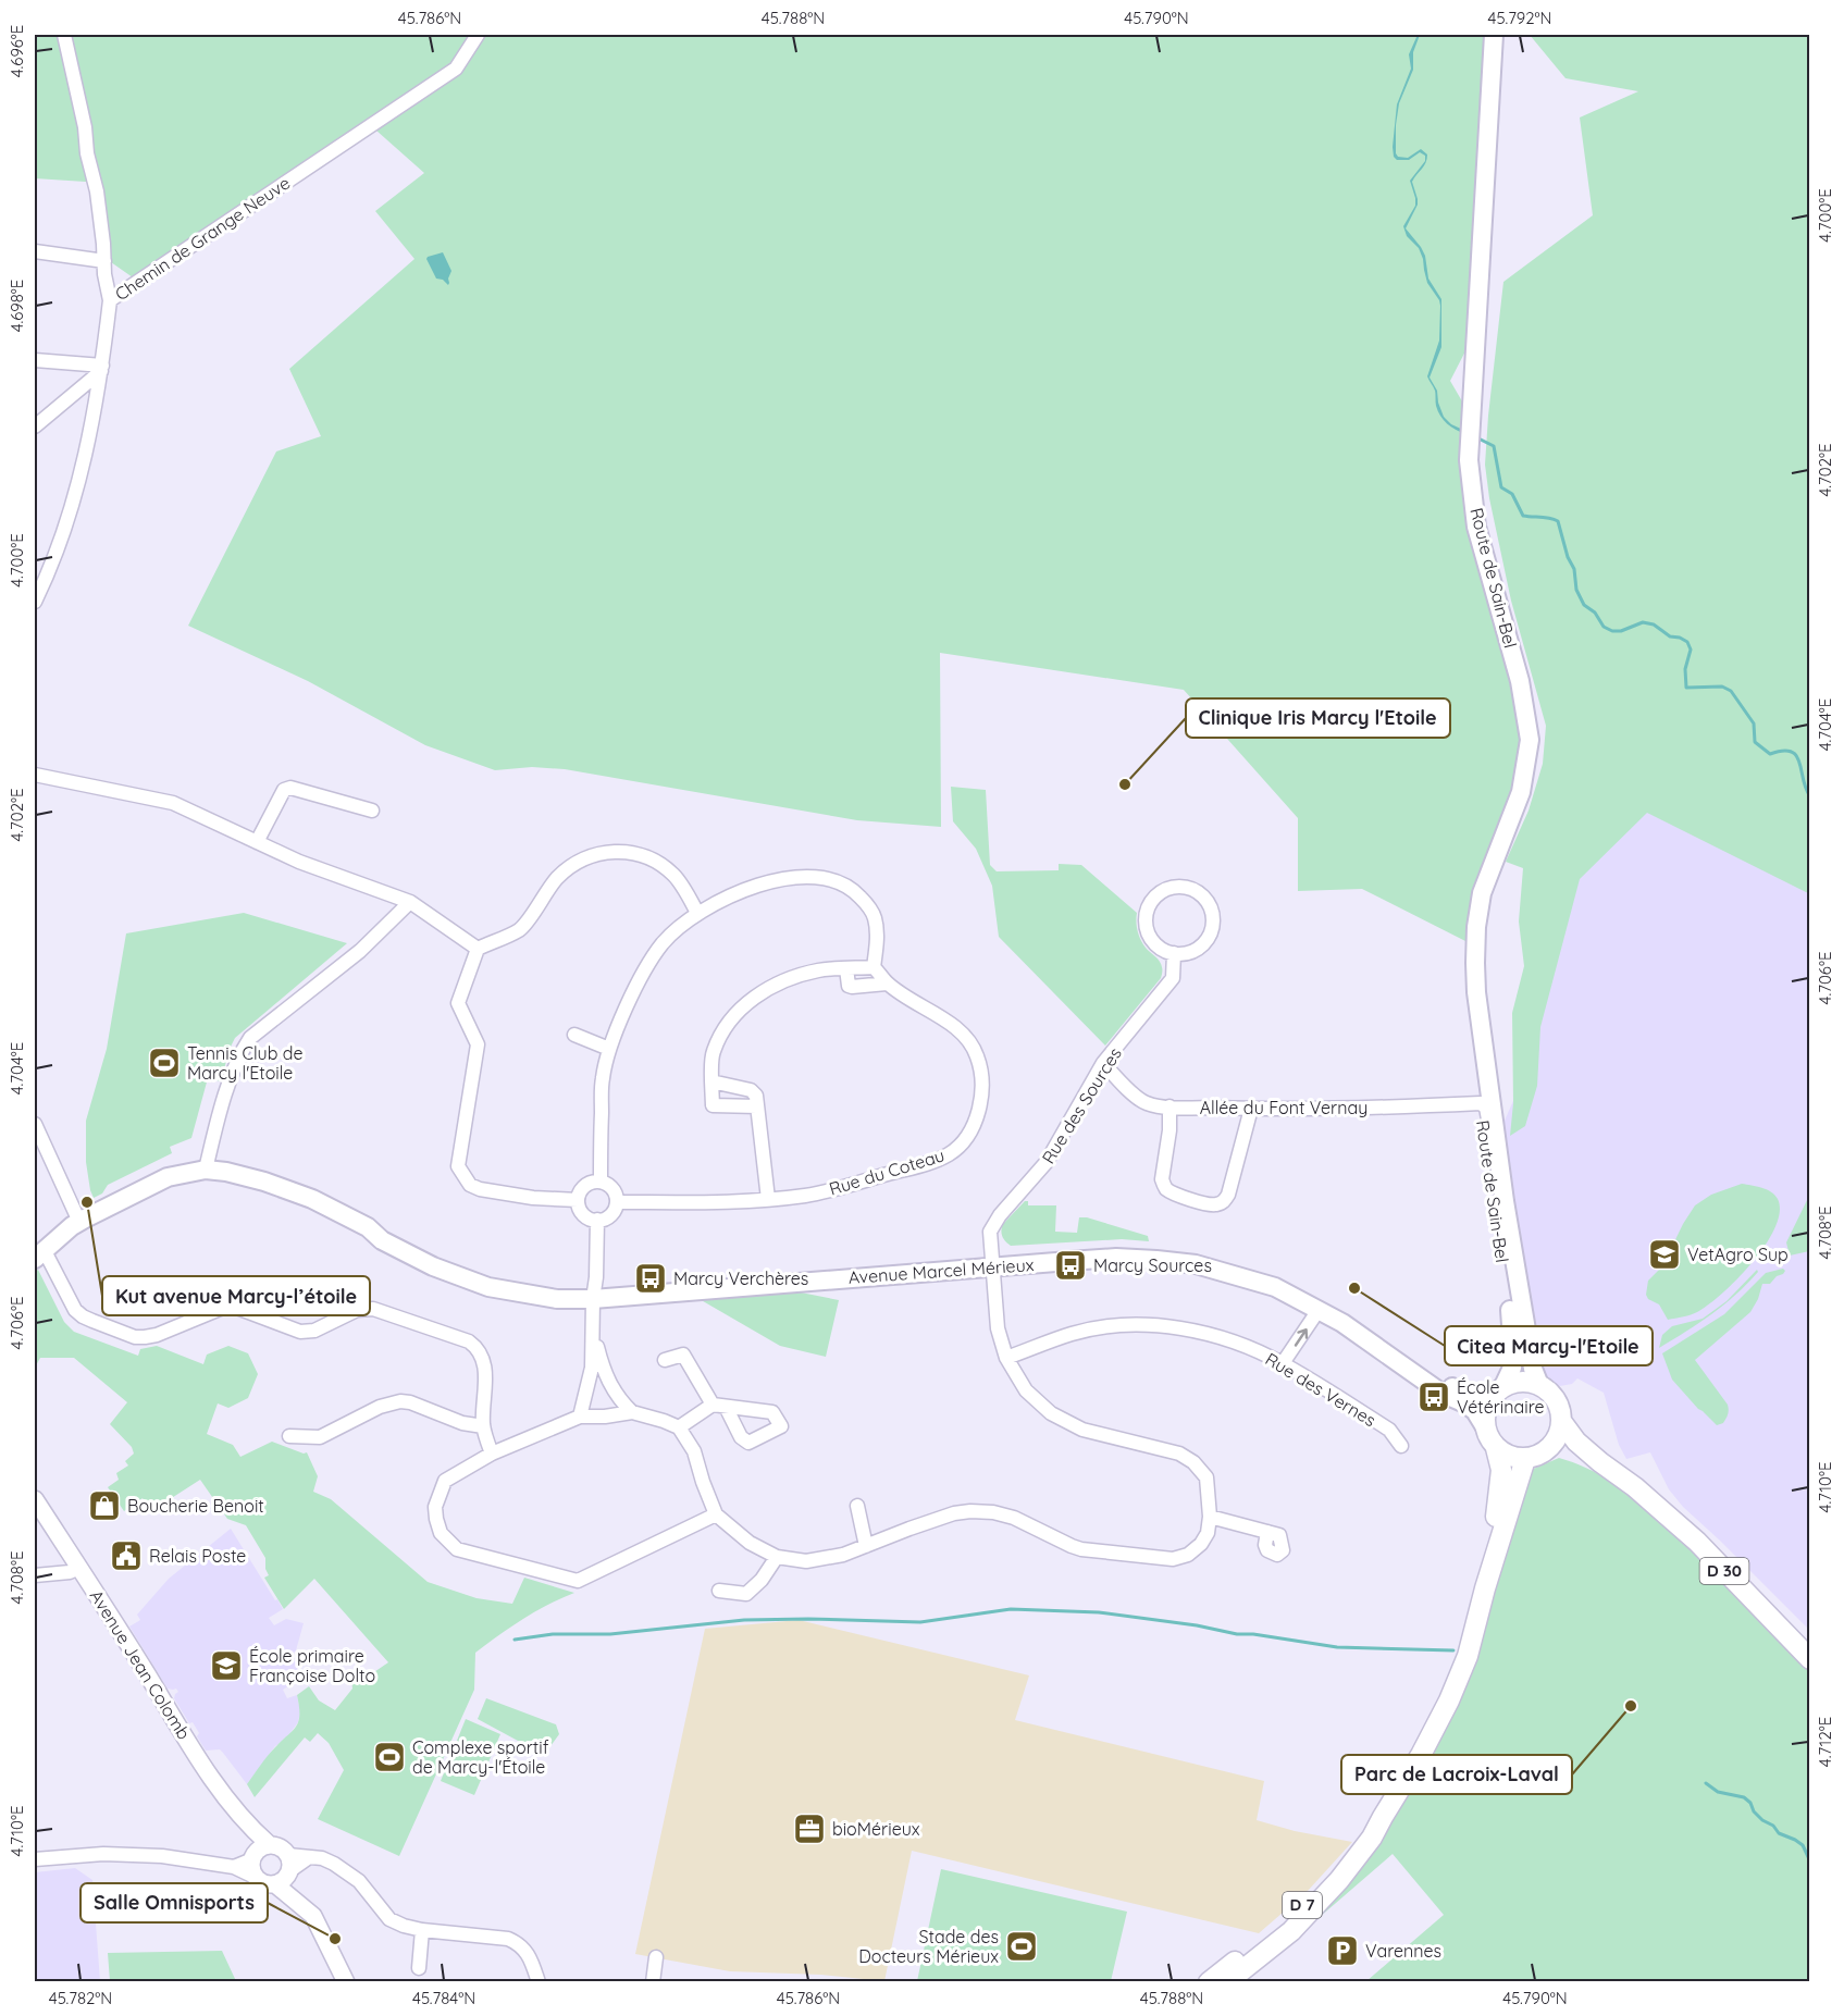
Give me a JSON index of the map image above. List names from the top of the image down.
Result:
{
  "streets": {
    "main road": [
      "Route de Sain-Bel",
      "Avenue Marcel Mérieux",
      "D 30",
      "D 7"
    ],
    "street": [
      "Chemin de Grange Neuve",
      "Rue des Sources",
      "Allée du Font Vernay",
      "Rue du Coteau",
      "Rue des Vernes",
      "Avenue Jean Colomb"
    ]
  },
  "crossings": [
    ["Route de Sain-Bel", "Allée du Font Vernay"],
    ["Route de Sain-Bel", "Avenue Marcel Mérieux"],
    ["Route de Sain-Bel", "D 30"],
    ["Route de Sain-Bel", "D 7"],
    ["Rue des Sources", "Allée du Font Vernay"],
    ["Rue des Sources", "Avenue Marcel Mérieux"],
    ["Rue des Sources", "Rue des Vernes"],
    ["Avenue Marcel Mérieux", "D 30"],
    ["Avenue Marcel Mérieux", "D 7"],
    ["D 30", "D 7"]
  ],
  "places": {
    "other": [
      "Clinique Iris Marcy l'Etoile",
      "Kut avenue Marcy-l’étoile",
      "Citea Marcy-l'Etoile",
      "Parc de Lacroix-Laval",
      "Salle Omnisports"
    ],
    "sports": ["Tennis Club de Marcy l'Etoile", "Complexe sportif de Marcy-l'Étoile", "Stade des Docteurs Mérieux"],
    "school or university": ["VetAgro Sup", "École primaire Françoise Dolto"],
    "bus stop": ["Marcy Sources", "Marcy Verchères", "École Vétérinaire"],
    "shop": ["Boucherie Benoit"],
    "public building": ["Relais Poste"],
    "office": ["bioMérieux"],
    "parking": ["Varennes"]
  },
  "coordinates": [
    "45.786°N",
    "45.788°N",
    "45.790°N",
    "45.792°N",
    "4.696°E",
    "4.700°E",
    "4.698°E",
    "4.702°E",
    "4.704°E",
    "4.706°E",
    "4.708°E",
    "4.710°E",
    "4.712°E",
    "45.782°N",
    "45.784°N"
  ]
}
